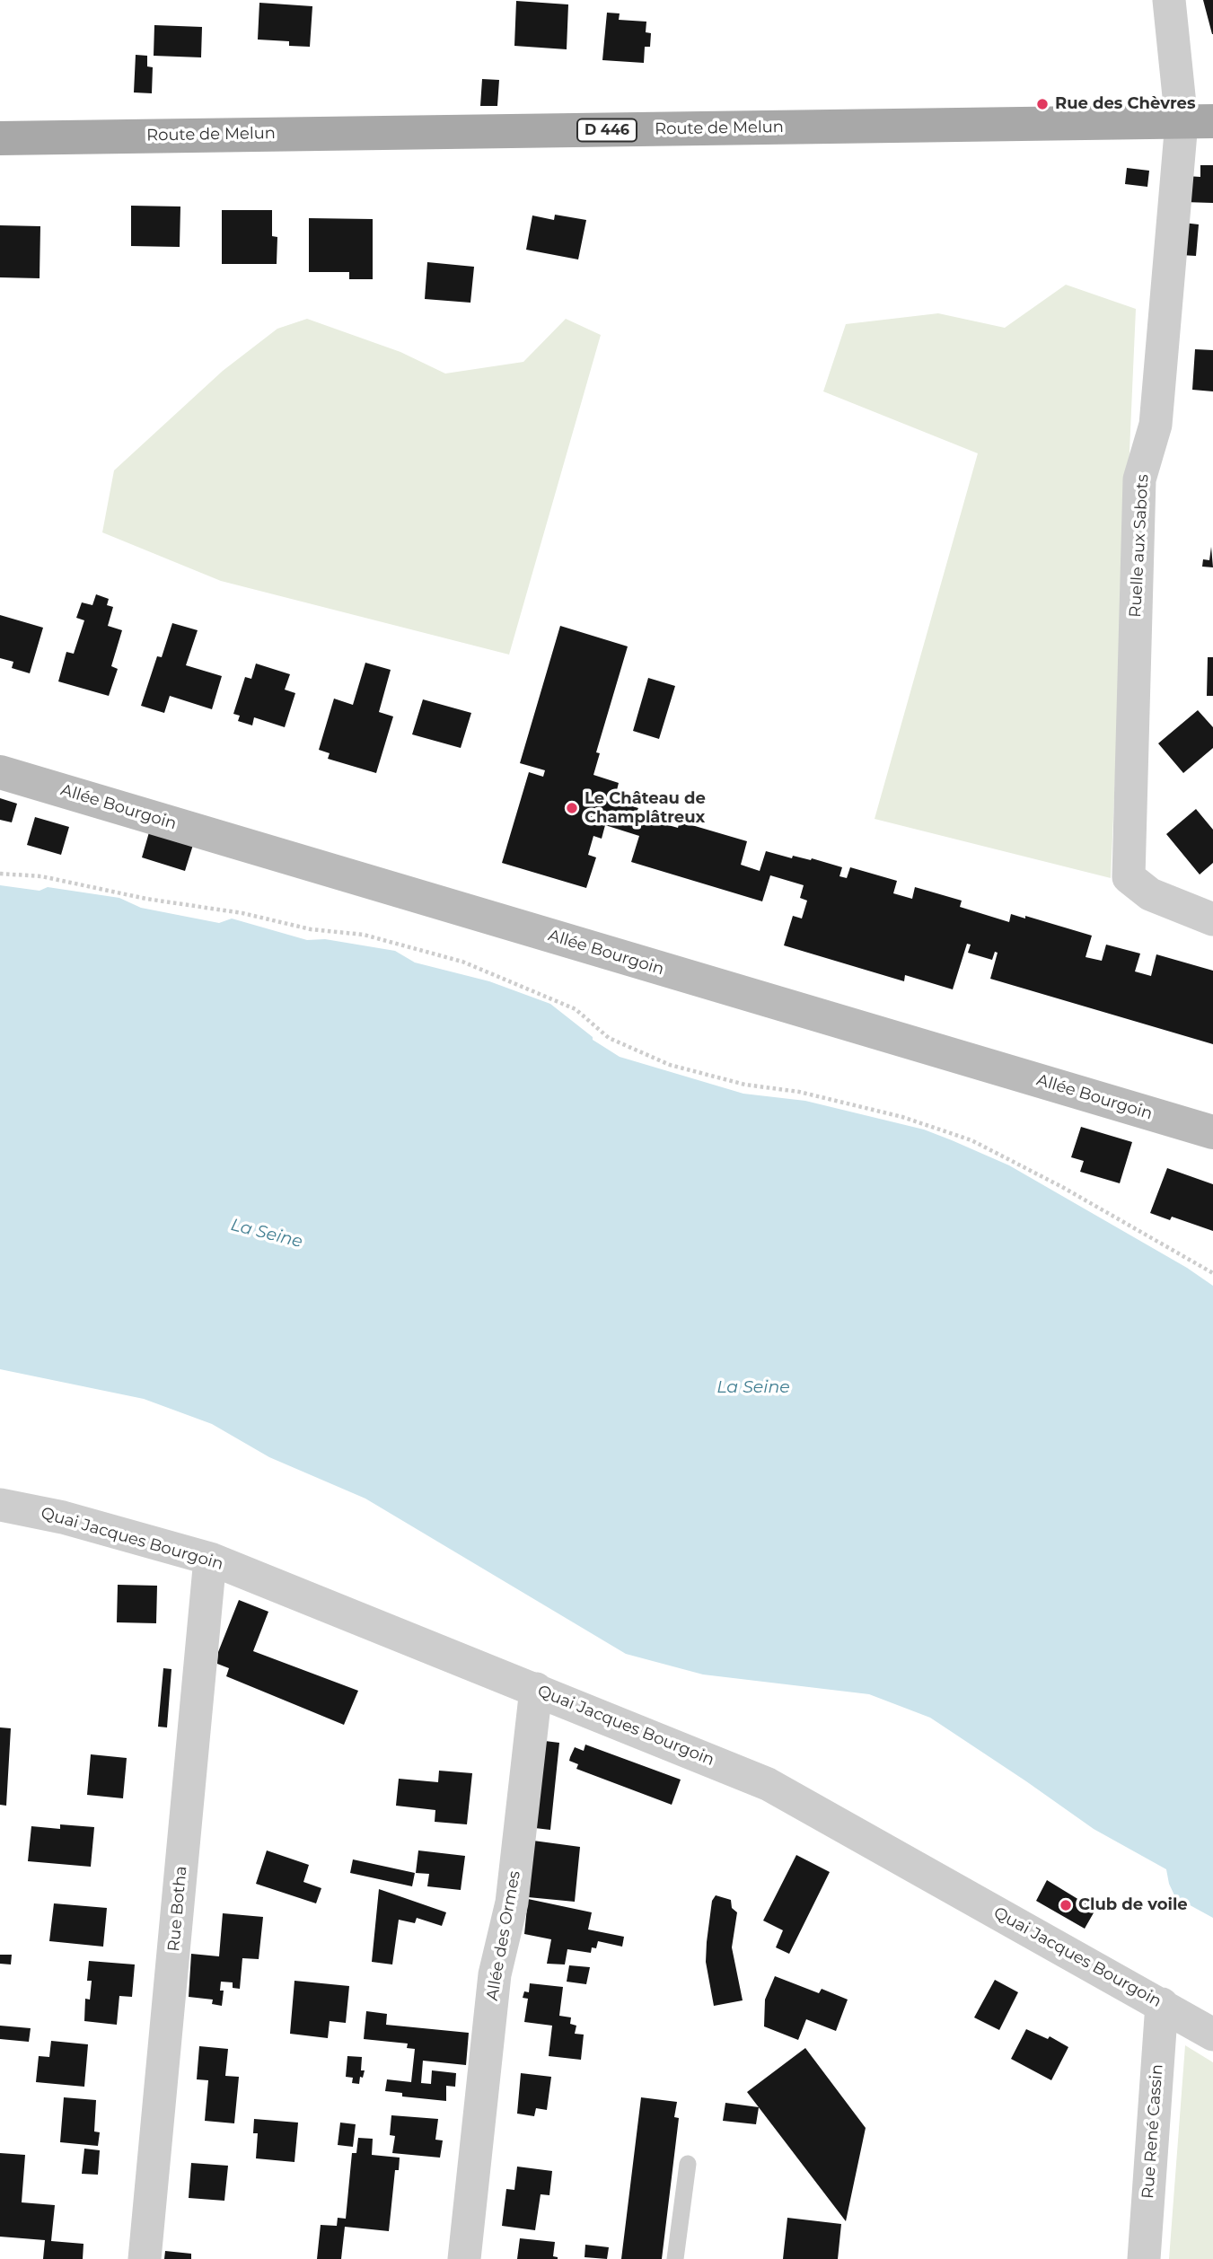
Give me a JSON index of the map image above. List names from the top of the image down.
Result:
{
  "streets": {
    "main road": ["Route de Melun", "D 446"],
    "street": [
      "Ruelle aux Sabots",
      "Allée Bourgoin",
      "Quai Jacques Bourgoin",
      "Rue Botha",
      "Allée des Ormes",
      "Rue René Cassin"
    ]
  },
  "crossings": [
    ["Route de Melun", "Ruelle aux Sabots"],
    ["Quai Jacques Bourgoin", "Rue Botha"],
    ["Quai Jacques Bourgoin", "Allée des Ormes"],
    ["Quai Jacques Bourgoin", "Rue René Cassin"]
  ],
  "water": ["La Seine"],
  "places": ["Rue des Chèvres", "Le Château de Champlâtreux", "Club de voile"]
}
